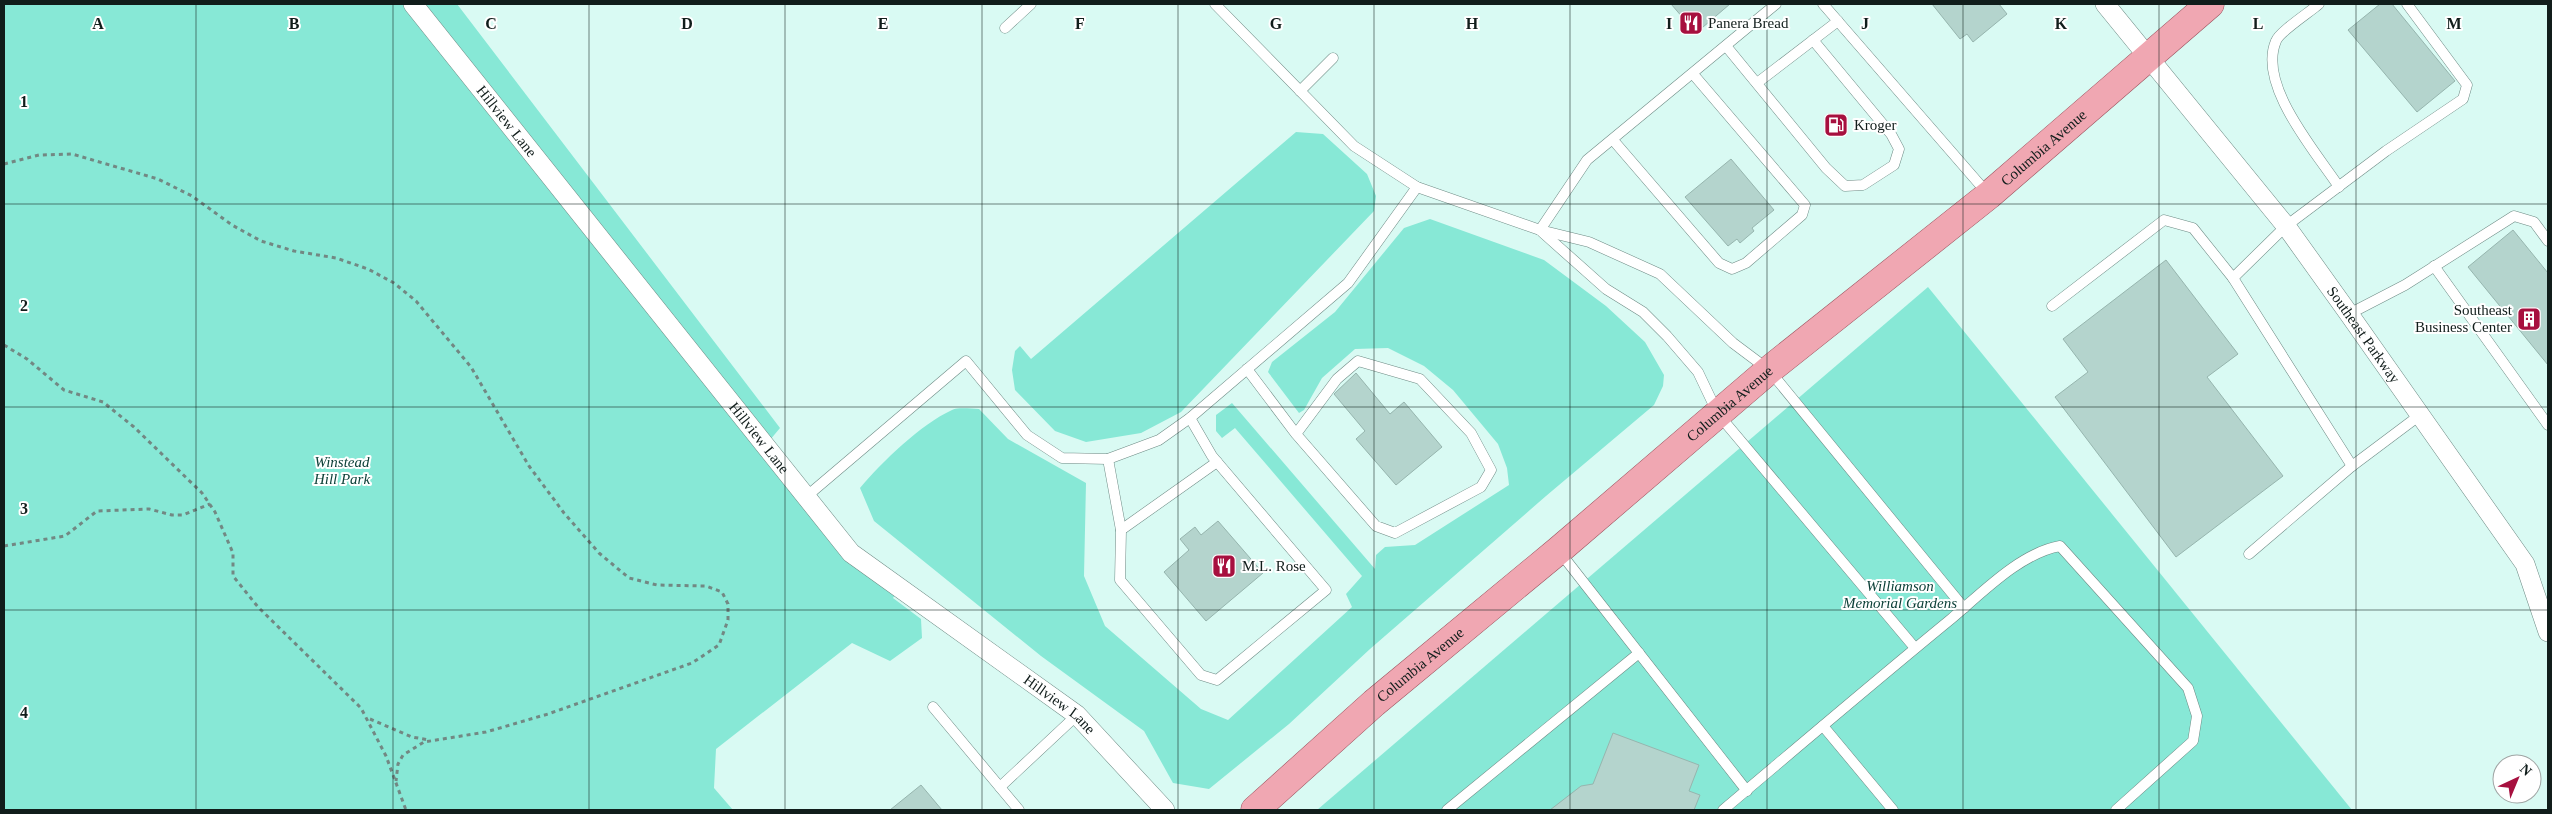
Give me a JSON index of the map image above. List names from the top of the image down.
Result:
{
  "streets": {
    "main road": ["Columbia Avenue"],
    "street": ["Hillview Lane", "Southeast Parkway"]
  },
  "crossings": [
    ["Columbia Avenue", "Southeast Parkway"]
  ],
  "parks": ["Winstead Hill Park", "Williamson Memorial Gardens"],
  "places": {
    "restaurant": ["Panera Bread", "M.L. Rose"],
    "fuel station": ["Kroger"],
    "building": ["Southeast Business Center"]
  },
  "north": "top right",
  "grid": {
    "columns": [
      "A",
      "B",
      "C",
      "D",
      "E",
      "F",
      "G",
      "H",
      "I",
      "J",
      "K",
      "L",
      "M"
    ],
    "rows": [
      "1",
      "2",
      "3",
      "4"
    ]
  }
}
